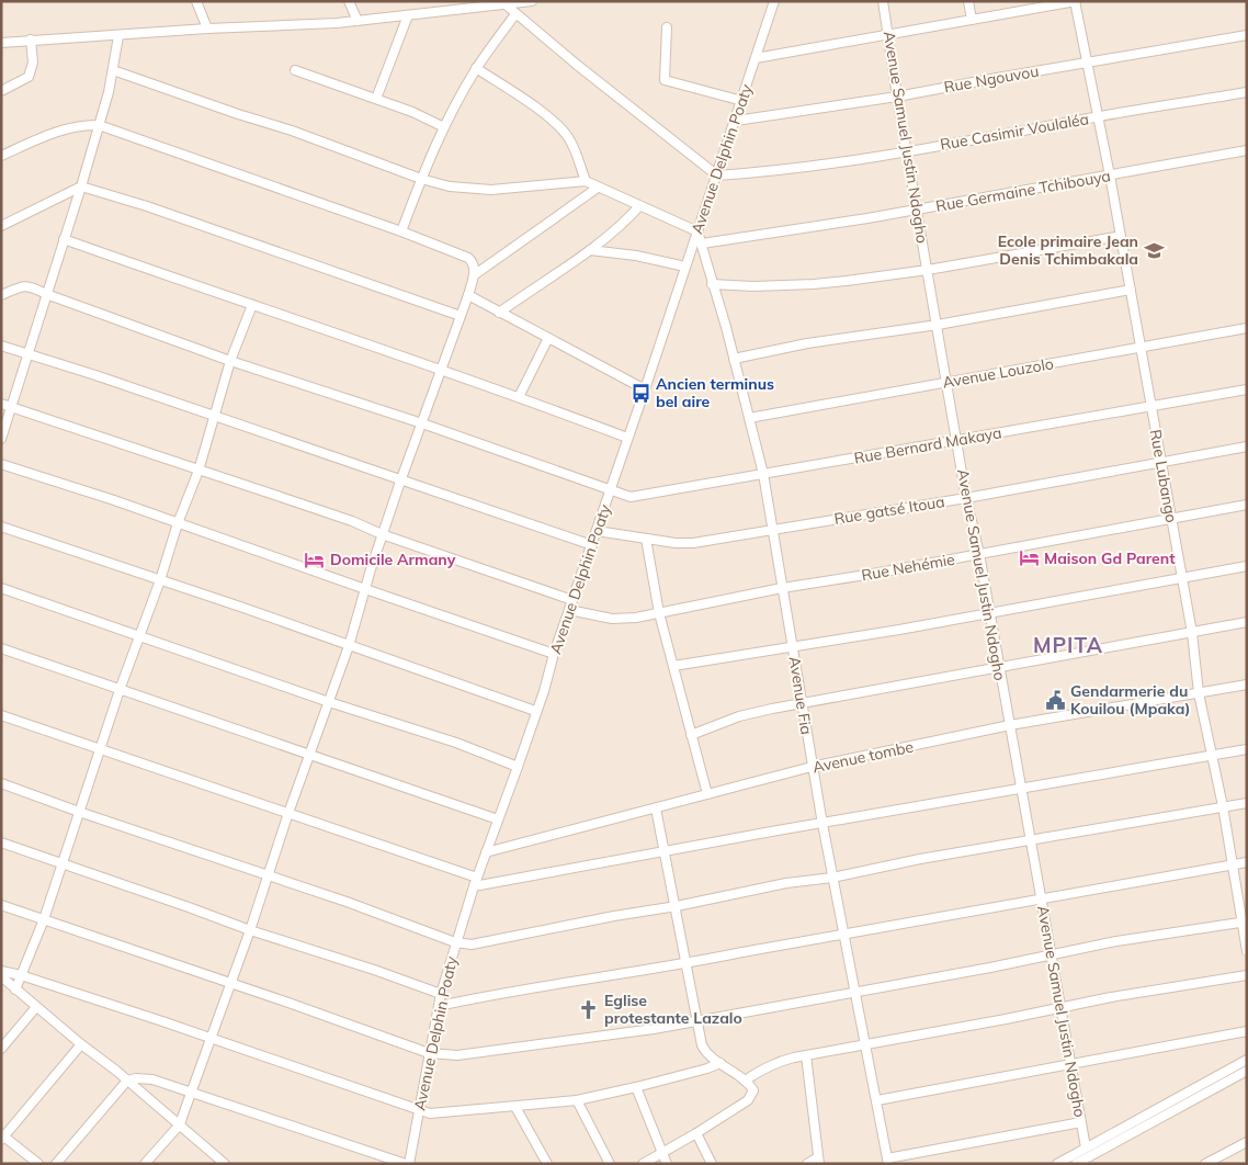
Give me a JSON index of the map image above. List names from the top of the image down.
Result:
{
  "streets": {
    "street": [
      "Rue Ngouvou",
      "Rue Casimir Voulaléa",
      "Avenue Samuel Justin Ndogho",
      "Avenue Delphin Poaty",
      "Rue Germaine Tchibouya",
      "Avenue Louzolo",
      "Rue Bernard Makaya",
      "Rue Lubango",
      "Rue gatsé Itoua",
      "Rue Nehémie",
      "Avenue Fia",
      "Avenue tombe"
    ]
  },
  "crossings": [
    ["Rue Ngouvou", "Avenue Samuel Justin Ndogho"],
    ["Rue Ngouvou", "Avenue Delphin Poaty"],
    ["Rue Ngouvou", "Rue Lubango"],
    ["Rue Casimir Voulaléa", "Avenue Samuel Justin Ndogho"],
    ["Rue Casimir Voulaléa", "Avenue Delphin Poaty"],
    ["Rue Casimir Voulaléa", "Rue Lubango"],
    ["Avenue Samuel Justin Ndogho", "Rue Germaine Tchibouya"],
    ["Avenue Samuel Justin Ndogho", "Avenue Louzolo"],
    ["Avenue Samuel Justin Ndogho", "Rue Bernard Makaya"],
    ["Avenue Samuel Justin Ndogho", "Rue gatsé Itoua"],
    ["Avenue Samuel Justin Ndogho", "Rue Nehémie"],
    ["Avenue Samuel Justin Ndogho", "Avenue tombe"],
    ["Avenue Delphin Poaty", "Rue Bernard Makaya"],
    ["Avenue Delphin Poaty", "Rue gatsé Itoua"],
    ["Avenue Delphin Poaty", "Rue Nehémie"],
    ["Avenue Delphin Poaty", "Avenue Fia"],
    ["Avenue Delphin Poaty", "Avenue tombe"],
    ["Rue Germaine Tchibouya", "Rue Lubango"],
    ["Rue Germaine Tchibouya", "Avenue Fia"],
    ["Avenue Louzolo", "Rue Lubango"],
    ["Avenue Louzolo", "Avenue Fia"],
    ["Rue Bernard Makaya", "Rue Lubango"],
    ["Rue Bernard Makaya", "Avenue Fia"],
    ["Rue Lubango", "Rue gatsé Itoua"],
    ["Rue Lubango", "Rue Nehémie"],
    ["Rue Lubango", "Avenue tombe"],
    ["Rue gatsé Itoua", "Avenue Fia"],
    ["Rue Nehémie", "Avenue Fia"],
    ["Avenue Fia", "Avenue tombe"]
  ],
  "districts": ["MPITA"],
  "places": {
    "school or university": ["Ecole primaire Jean Denis Tchimbakala"],
    "bus stop": ["Ancien terminus bel aire"],
    "hotel": ["Maison Gd Parent", "Domicile Armany"],
    "public building": ["Gendarmerie du Kouilou (Mpaka)"],
    "church": ["Eglise protestante Lazalo"]
  }
}
